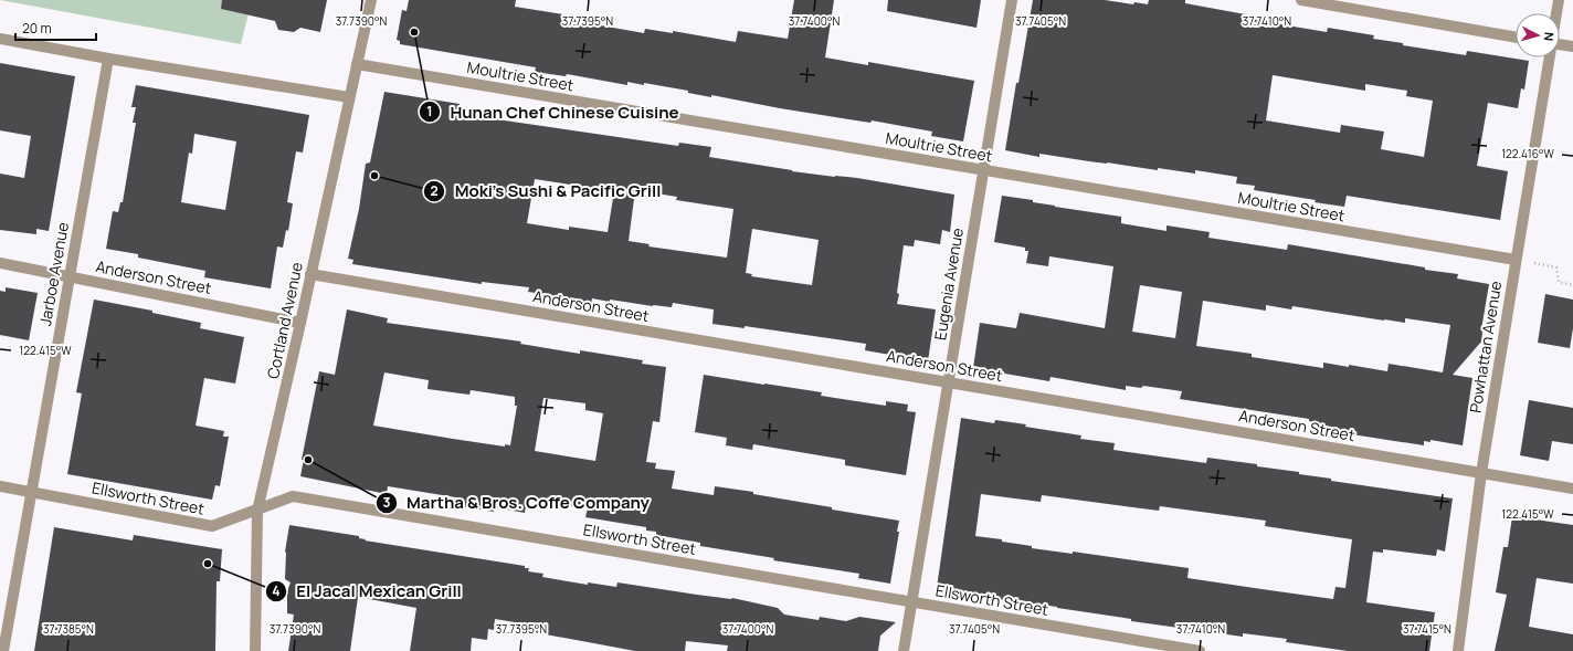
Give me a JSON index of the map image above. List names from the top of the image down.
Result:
{
  "streets": {
    "street": [
      "Moultrie Street",
      "Jarboe Avenue",
      "Anderson Street",
      "Eugenia Avenue",
      "Cortland Avenue",
      "Powhattan Avenue",
      "Ellsworth Street"
    ]
  },
  "crossings": [
    ["Moultrie Street", "Eugenia Avenue"],
    ["Moultrie Street", "Cortland Avenue"],
    ["Moultrie Street", "Powhattan Avenue"],
    ["Jarboe Avenue", "Anderson Street"],
    ["Jarboe Avenue", "Ellsworth Street"],
    ["Anderson Street", "Eugenia Avenue"],
    ["Anderson Street", "Cortland Avenue"],
    ["Anderson Street", "Powhattan Avenue"],
    ["Eugenia Avenue", "Ellsworth Street"],
    ["Cortland Avenue", "Ellsworth Street"]
  ],
  "places": [
    "Hunan Chef Chinese Cuisine",
    "Moki's Sushi & Pacific Grill",
    "Martha & Bros. Coffe Company",
    "El Jacal Mexican Grill"
  ],
  "scale_bar": "20 m",
  "north": "right",
  "coordinates": [
    "37.7390°N",
    "37.7395°N",
    "37.7400°N",
    "37.7405°N",
    "37.7410°N",
    "122.416°W",
    "122.415°W",
    "37.7385°N",
    "37.7415°N"
  ]
}
